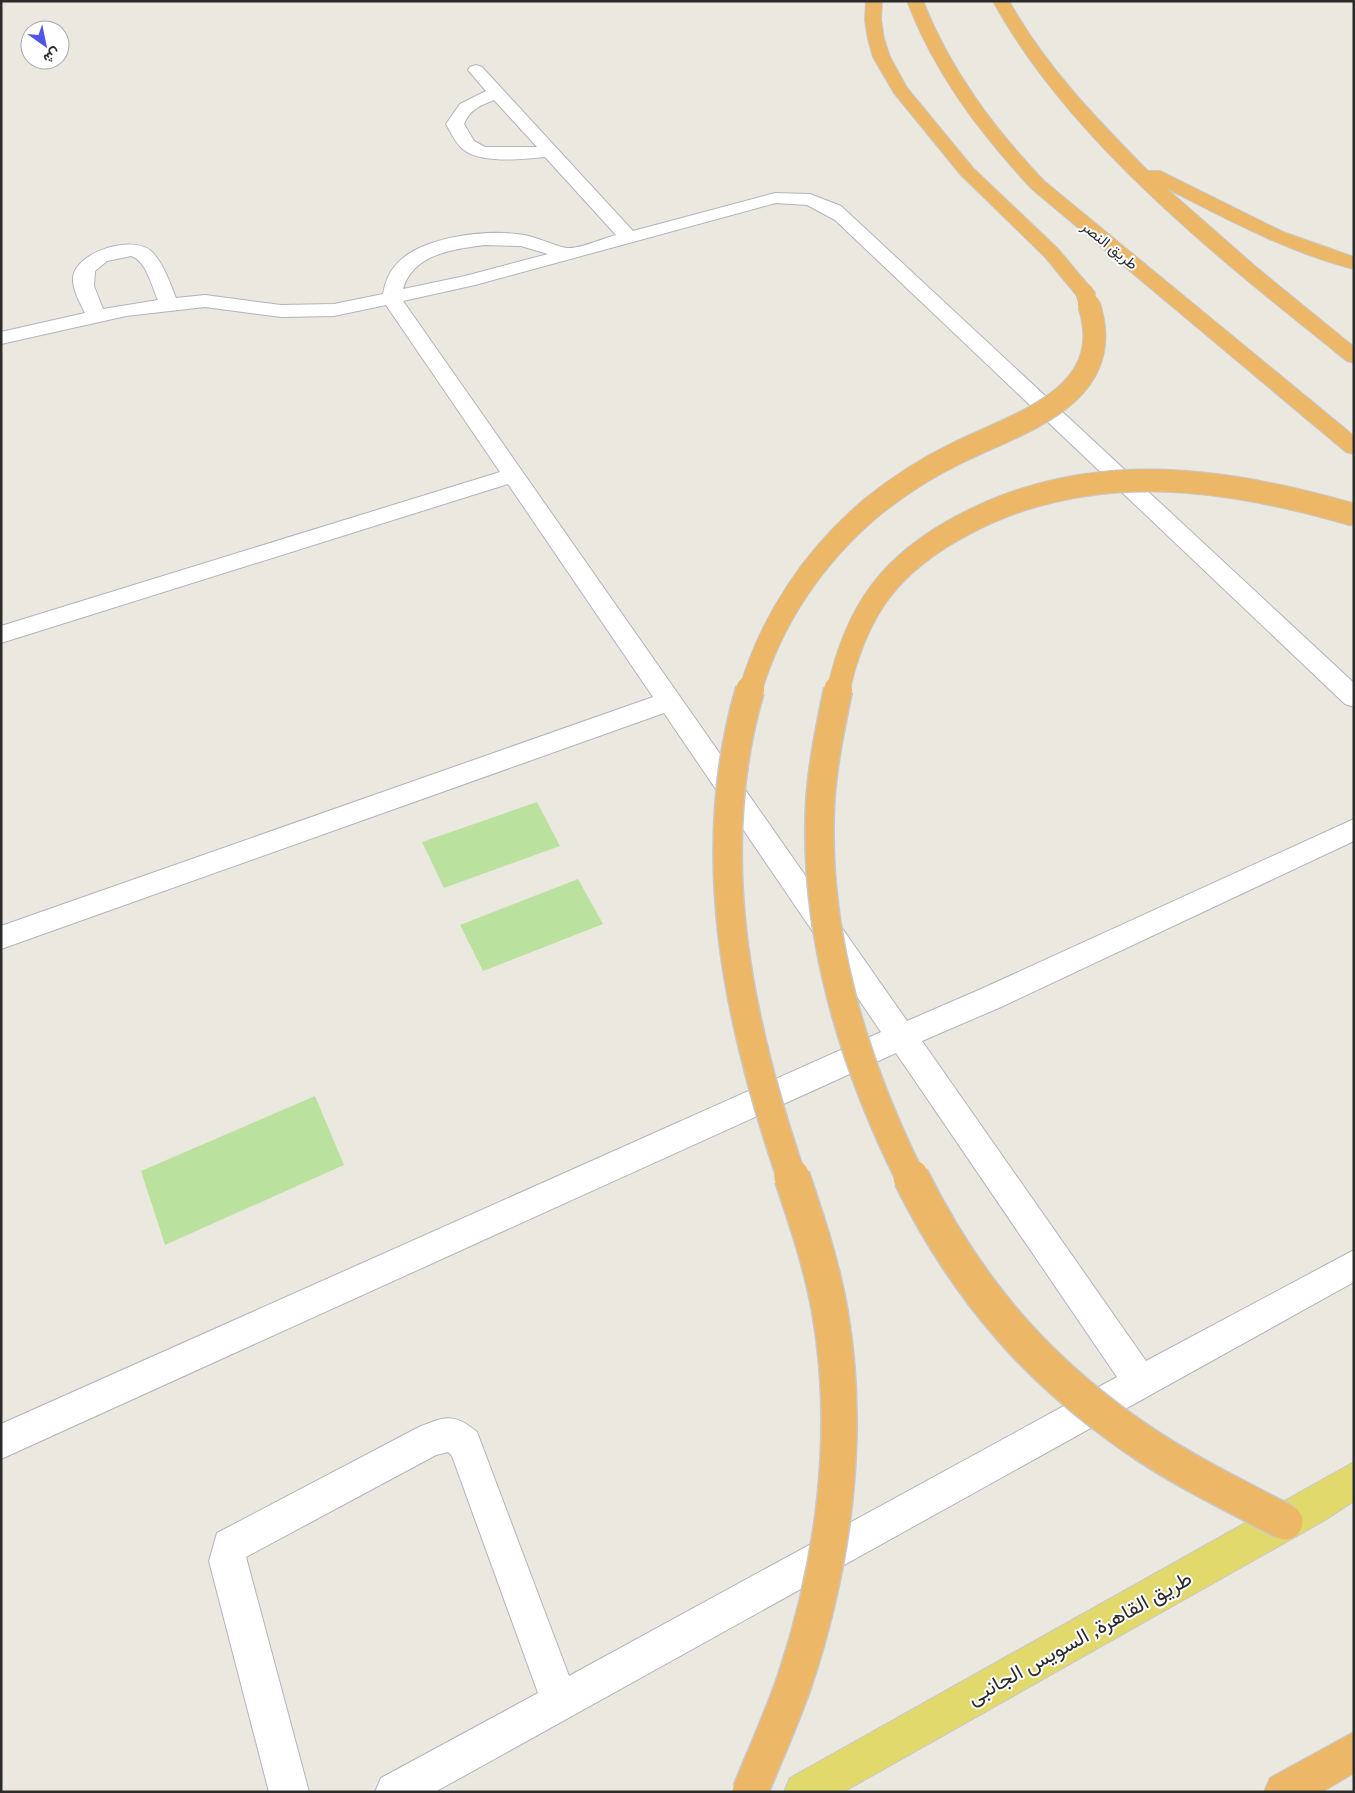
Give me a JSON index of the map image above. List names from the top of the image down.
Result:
{
  "streets": {
    "highway": ["طريق النصر"],
    "main road": ["طريق القاهرة, السويس الجانبى"]
  },
  "north": "bottom right"
}
